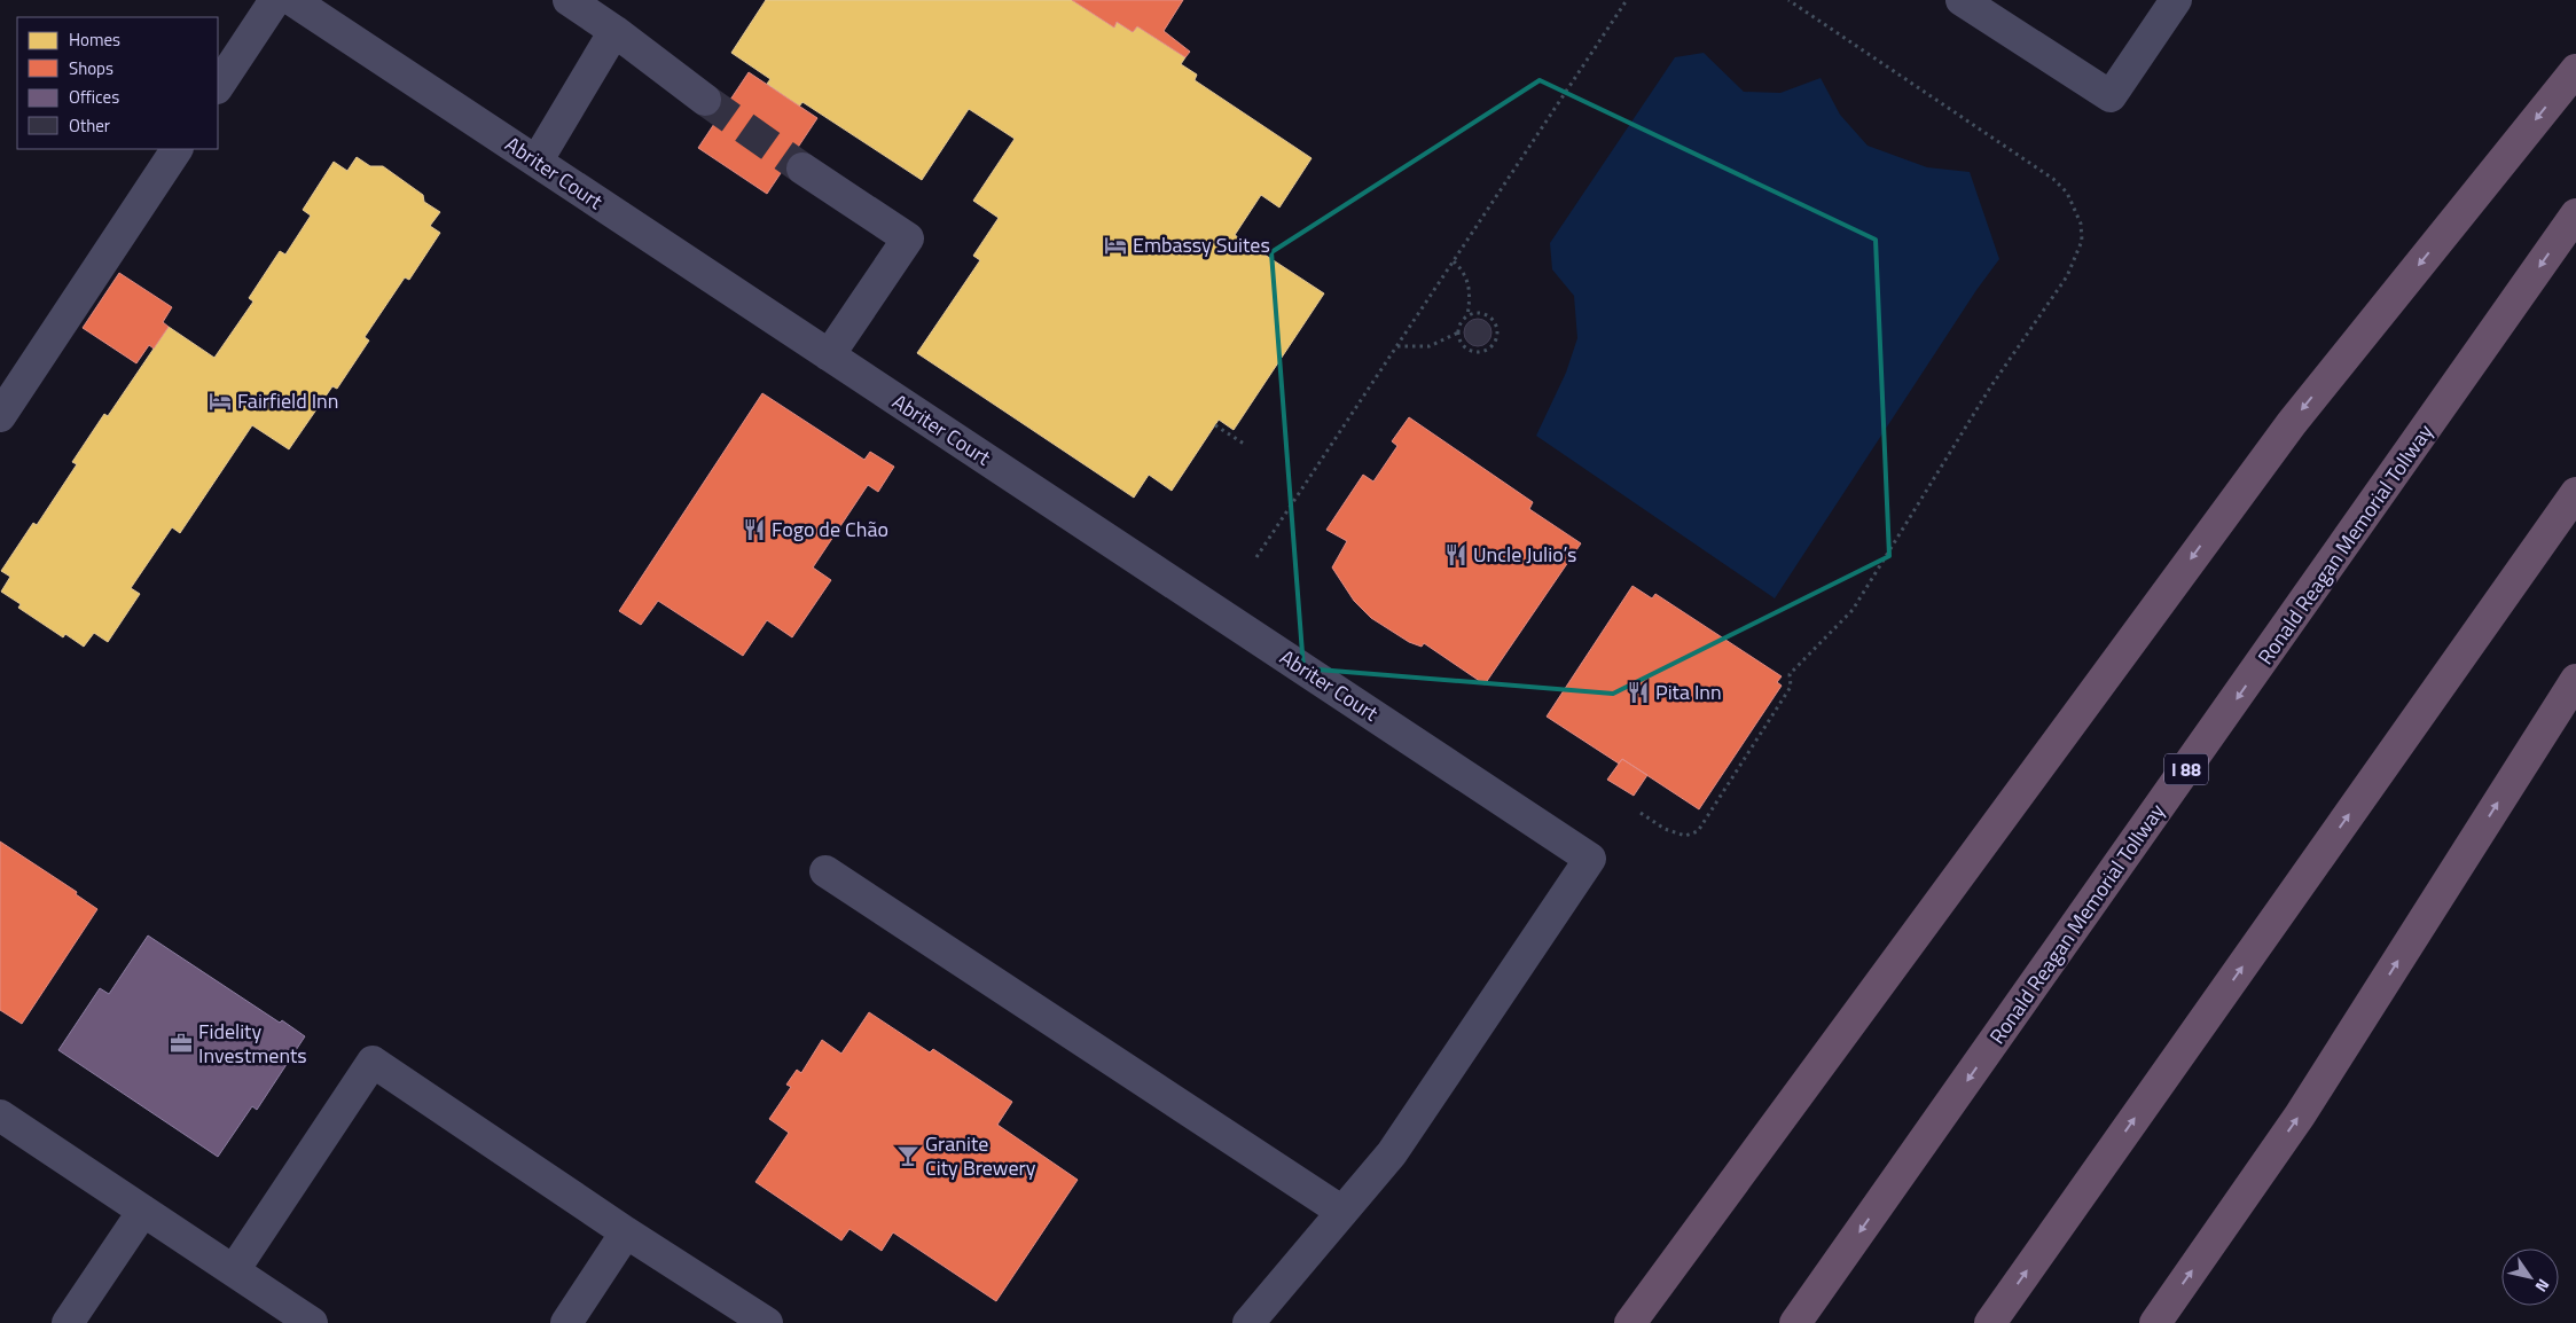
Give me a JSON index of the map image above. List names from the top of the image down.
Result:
{
  "streets": {
    "highway": ["Ronald Reagan Memorial Tollway", "I 88"],
    "street": ["Abriter Court"]
  },
  "places": {
    "hotel": ["Embassy Suites", "Fairfield Inn"],
    "restaurant": ["Fogo de Chão", "Uncle Julio’s", "Pita Inn"],
    "office": ["Fidelity Investments"],
    "bar": ["Granite City Brewery"]
  },
  "legend": [
    "Homes",
    "Shops",
    "Offices",
    "Other"
  ],
  "north": "bottom right"
}
